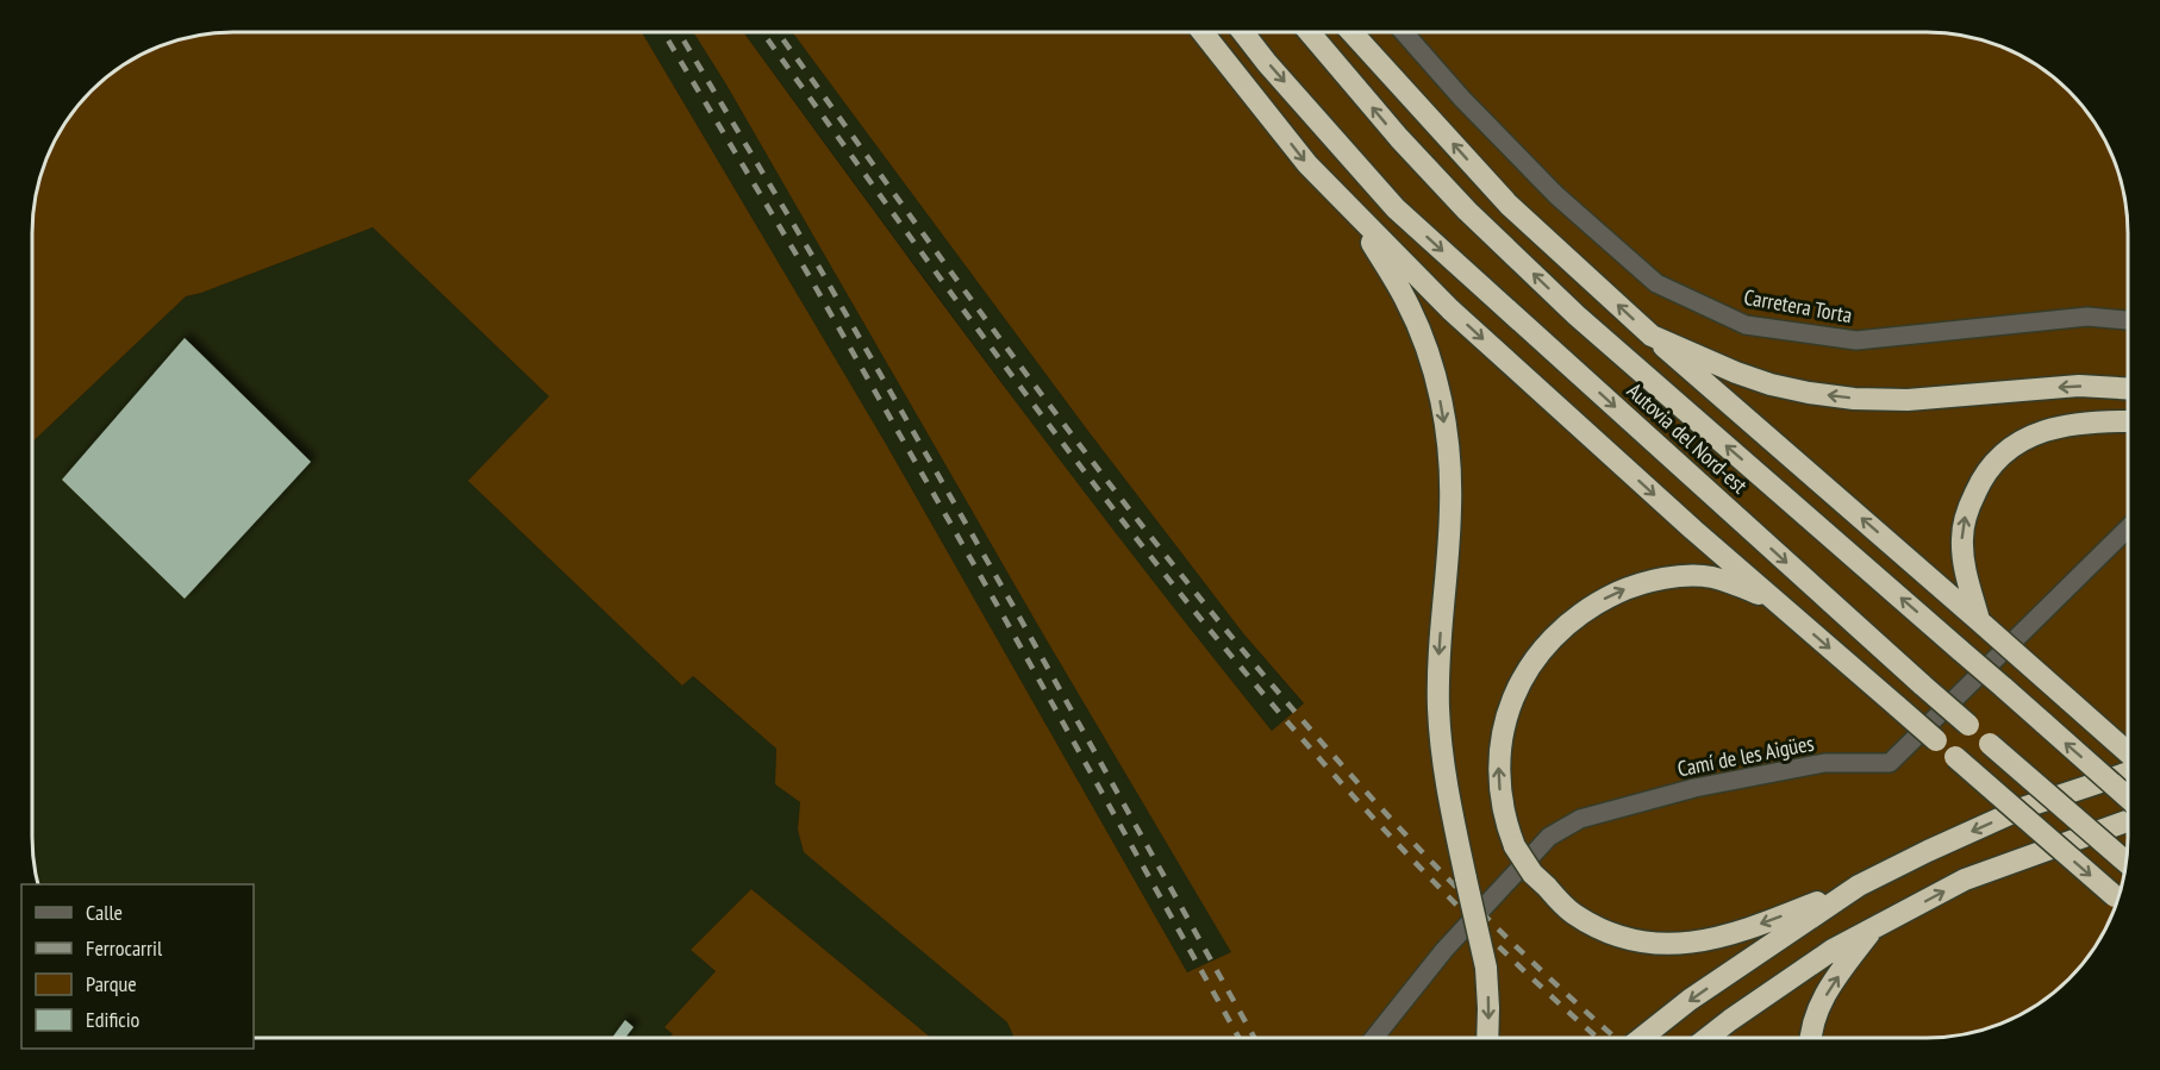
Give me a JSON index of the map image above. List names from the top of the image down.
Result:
{
  "streets": {
    "highway": ["Autovia del Nord-est"],
    "street": ["Carretera Torta", "Camí de les Aigües"]
  },
  "legend": [
    "Calle",
    "Ferrocarril",
    "Parque",
    "Edificio"
  ]
}
